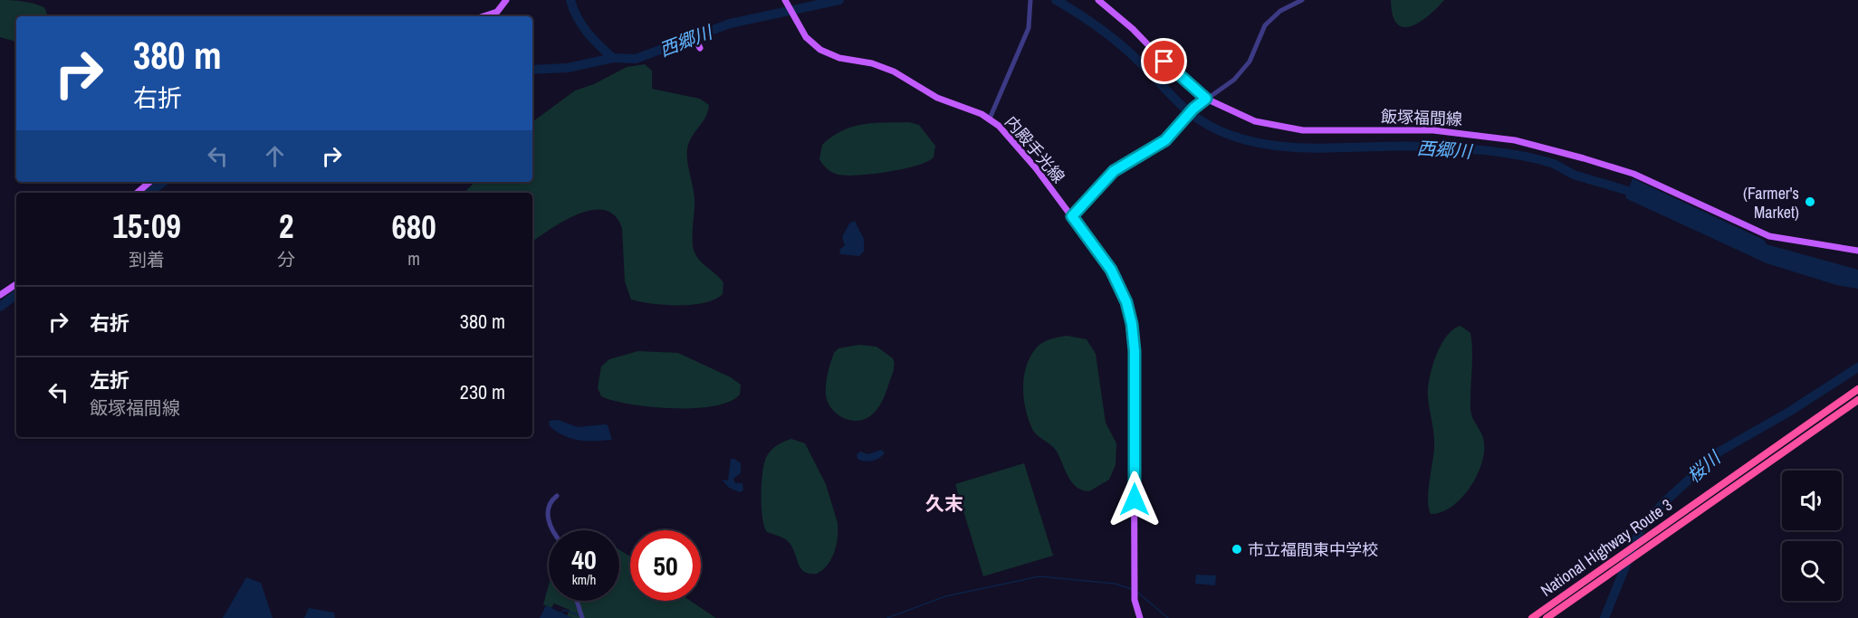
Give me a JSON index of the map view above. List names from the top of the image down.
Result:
{
  "streets": {
    "highway": ["National Highway Route 3"],
    "main road": ["飯塚福間線", "内殿手光線"]
  },
  "districts": ["久末"],
  "water": ["西郷川", "桜川"],
  "places": ["(Farmer's Market)", "市立福間東中学校"],
  "page": {
    "turn": ["380 m", "右折"],
    "eta": [
      "15:09",
      "到着",
      "2",
      "分",
      "680",
      "m"
    ],
    "list": [
      {
        "name": "右折",
        "value": "380 m"
      },
      {
        "name": "左折",
        "note": "飯塚福間線",
        "value": "230 m"
      }
    ],
    "speed": "40 km/h",
    "limit": "50"
  }
}
